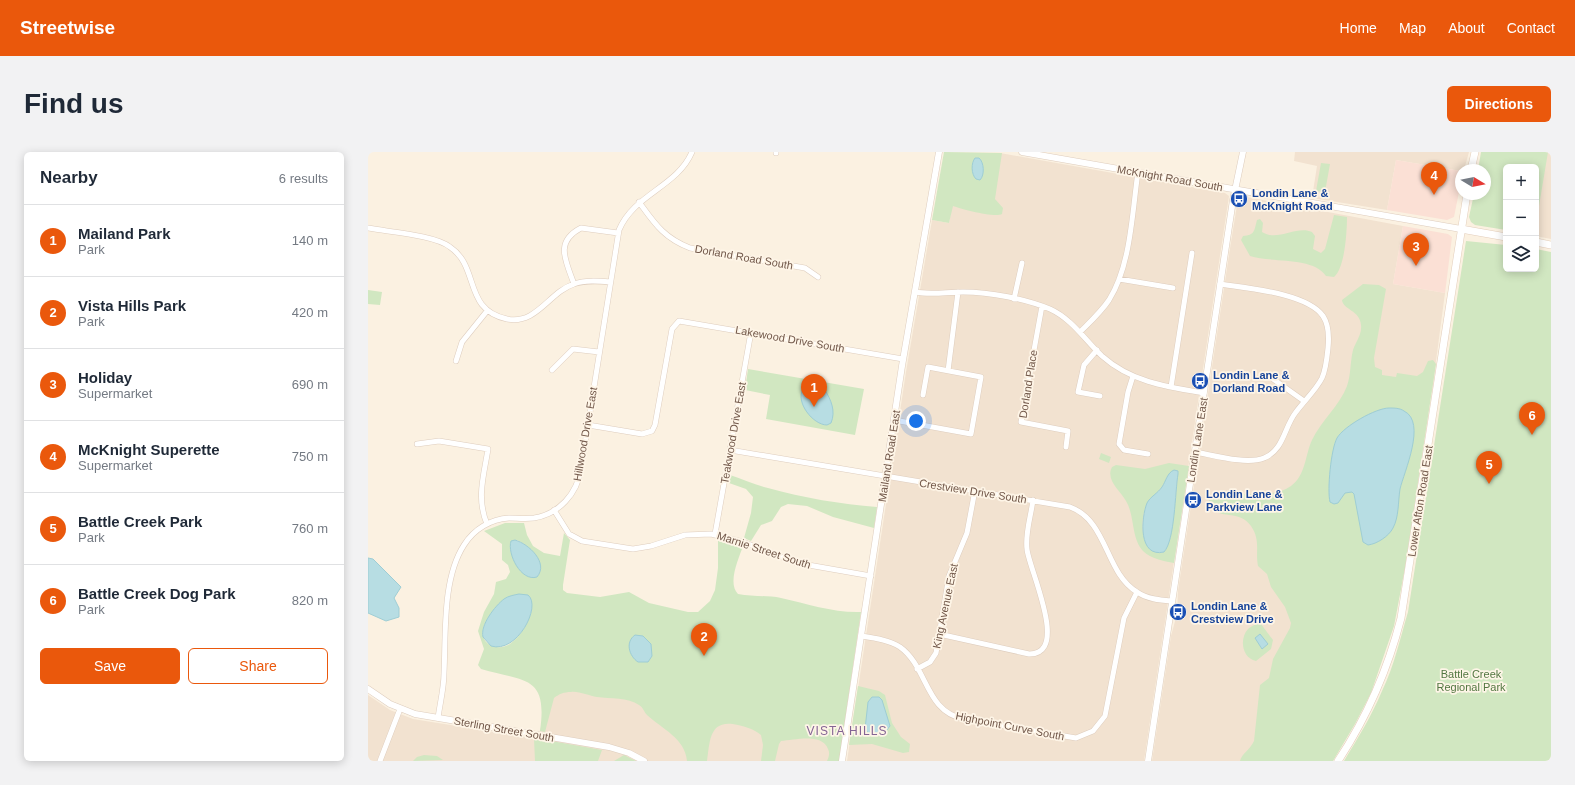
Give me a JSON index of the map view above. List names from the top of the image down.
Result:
{
  "streets": {
    "main road": ["McKnight Road South", "Lower Afton Road East"],
    "street": [
      "Dorland Road South",
      "Lakewood Drive South",
      "Dorland Place",
      "Teakwood Drive East",
      "Hillwood Drive East",
      "Londin Lane East",
      "Mailand Road East",
      "Crestview Drive South",
      "Marnie Street South",
      "King Avenue East",
      "Highpoint Curve South",
      "Sterling Street South"
    ]
  },
  "crossings": [
    ["McKnight Road South", "Londin Lane East"],
    ["McKnight Road South", "Lower Afton Road East"],
    ["Dorland Road South", "Hillwood Drive East"],
    ["Lakewood Drive South", "Teakwood Drive East"],
    ["Lakewood Drive South", "Hillwood Drive East"],
    ["Lakewood Drive South", "Mailand Road East"],
    ["Teakwood Drive East", "Crestview Drive South"],
    ["Teakwood Drive East", "Marnie Street South"],
    ["Hillwood Drive East", "Marnie Street South"],
    ["Hillwood Drive East", "Sterling Street South"],
    ["Londin Lane East", "Crestview Drive South"],
    ["Mailand Road East", "Crestview Drive South"],
    ["Mailand Road East", "Marnie Street South"],
    ["Mailand Road East", "Highpoint Curve South"],
    ["Crestview Drive South", "King Avenue East"],
    ["Crestview Drive South", "Highpoint Curve South"],
    ["King Avenue East", "Highpoint Curve South"]
  ],
  "districts": ["VISTA HILLS"],
  "parks": ["Battle Creek Regional Park"],
  "places": {
    "bus stop": [
      "Londin Lane & McKnight Road",
      "Londin Lane & Dorland Road",
      "Londin Lane & Parkview Lane",
      "Londin Lane & Crestview Drive"
    ]
  },
  "north": "right",
  "page": {
    "header": "Streetwise",
    "nav": [
      "Home",
      "Map",
      "About",
      "Contact"
    ],
    "buttons": [
      "Directions",
      ["Save", "Share"]
    ],
    "title": "Find us",
    "heading": ["Nearby", "6 results"],
    "pins": [
      "4",
      "3",
      "1",
      "6",
      "5",
      "2"
    ],
    "map_buttons": ["+", "−"],
    "list": [
      {
        "mark": "1",
        "name": "Mailand Park",
        "note": "Park",
        "value": "140 m"
      },
      {
        "mark": "2",
        "name": "Vista Hills Park",
        "note": "Park",
        "value": "420 m"
      },
      {
        "mark": "3",
        "name": "Holiday",
        "note": "Supermarket",
        "value": "690 m"
      },
      {
        "mark": "4",
        "name": "McKnight Superette",
        "note": "Supermarket",
        "value": "750 m"
      },
      {
        "mark": "5",
        "name": "Battle Creek Park",
        "note": "Park",
        "value": "760 m"
      },
      {
        "mark": "6",
        "name": "Battle Creek Dog Park",
        "note": "Park",
        "value": "820 m"
      }
    ]
  }
}
